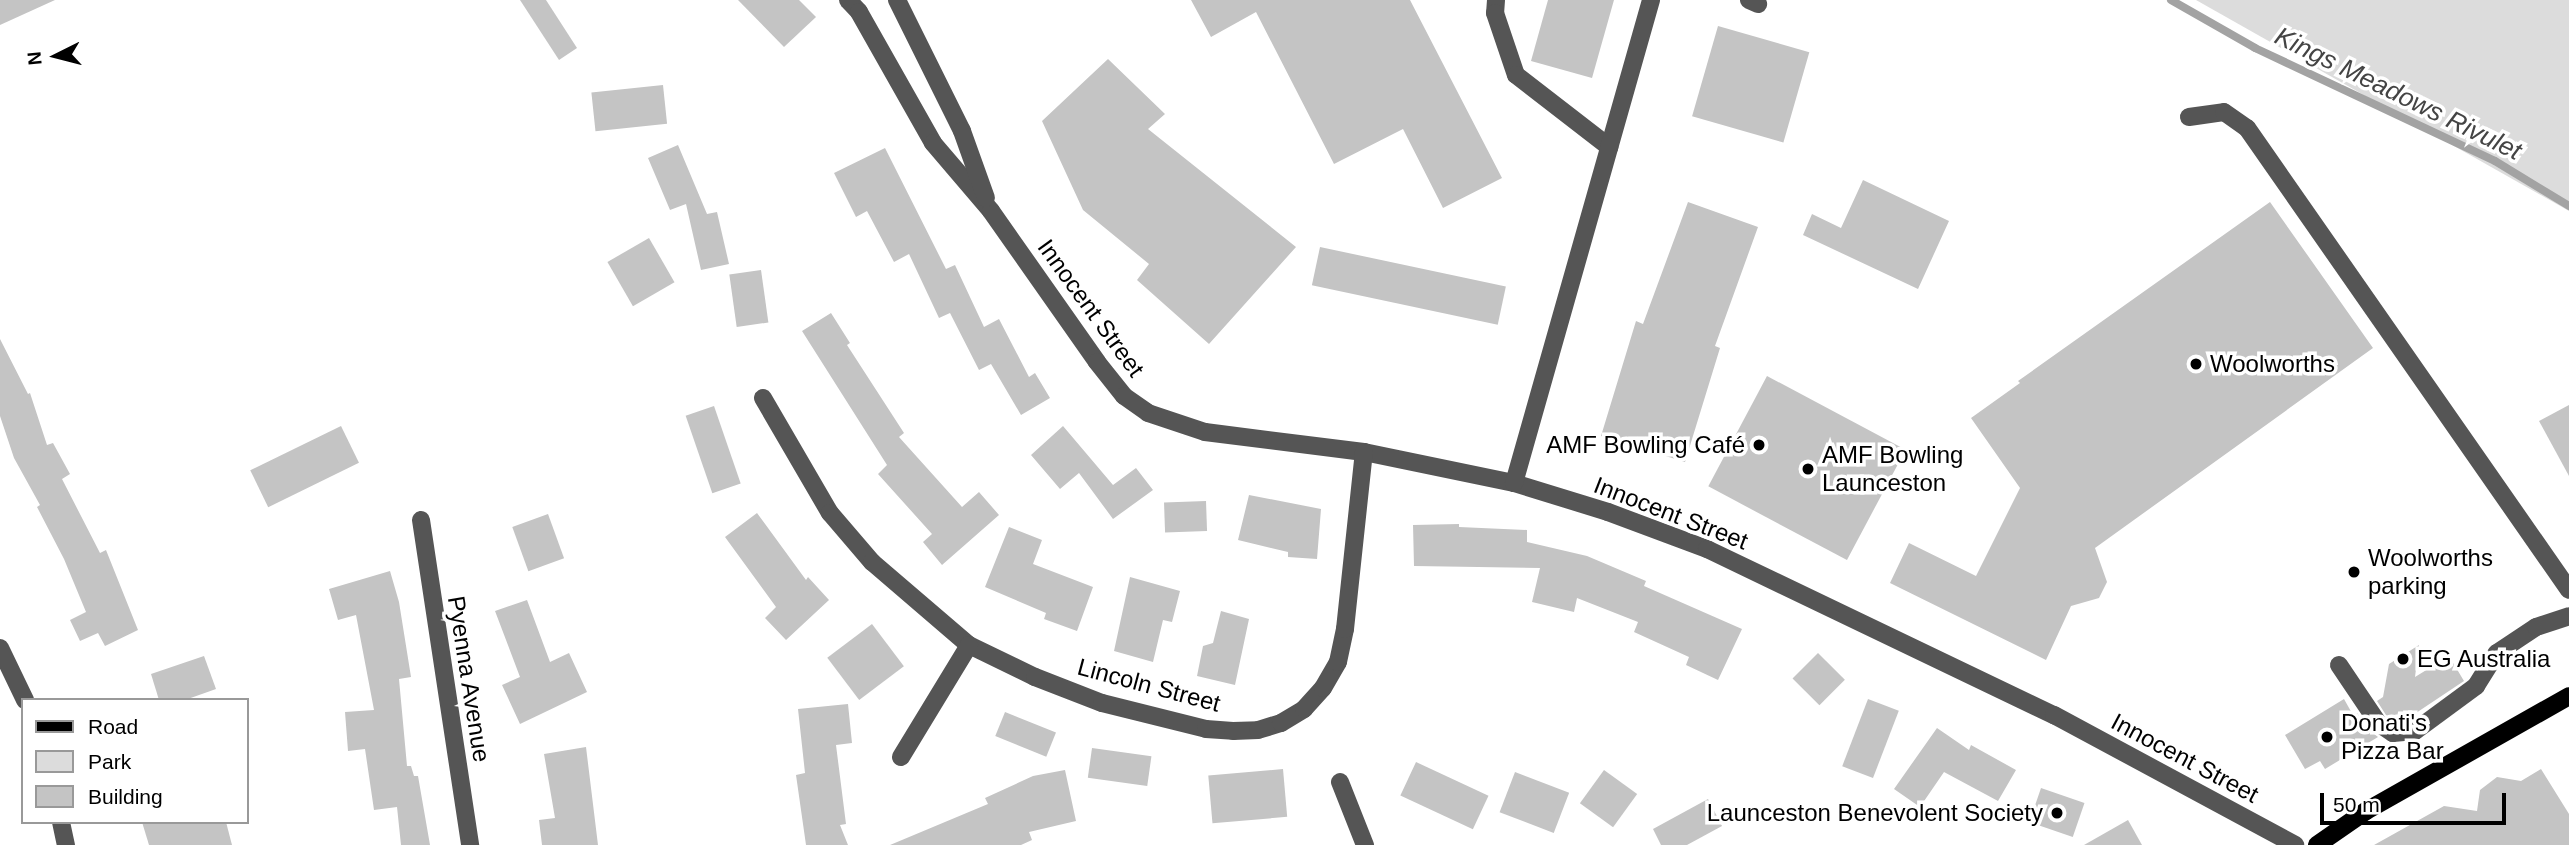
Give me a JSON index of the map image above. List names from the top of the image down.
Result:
{
  "streets": {
    "street": ["Innocent Street", "Pyenna Avenue", "Lincoln Street"]
  },
  "crossings": [
    ["Innocent Street", "Lincoln Street"]
  ],
  "water": ["Kings Meadows Rivulet"],
  "places": [
    "Woolworths",
    "AMF Bowling Café",
    "AMF Bowling Launceston",
    "Woolworths parking",
    "EG Australia",
    "Donati's Pizza Bar",
    "Launceston Benevolent Society"
  ],
  "legend": ["Road", "Park", "Building"],
  "scale_bar": "50 m",
  "north": "left"
}
